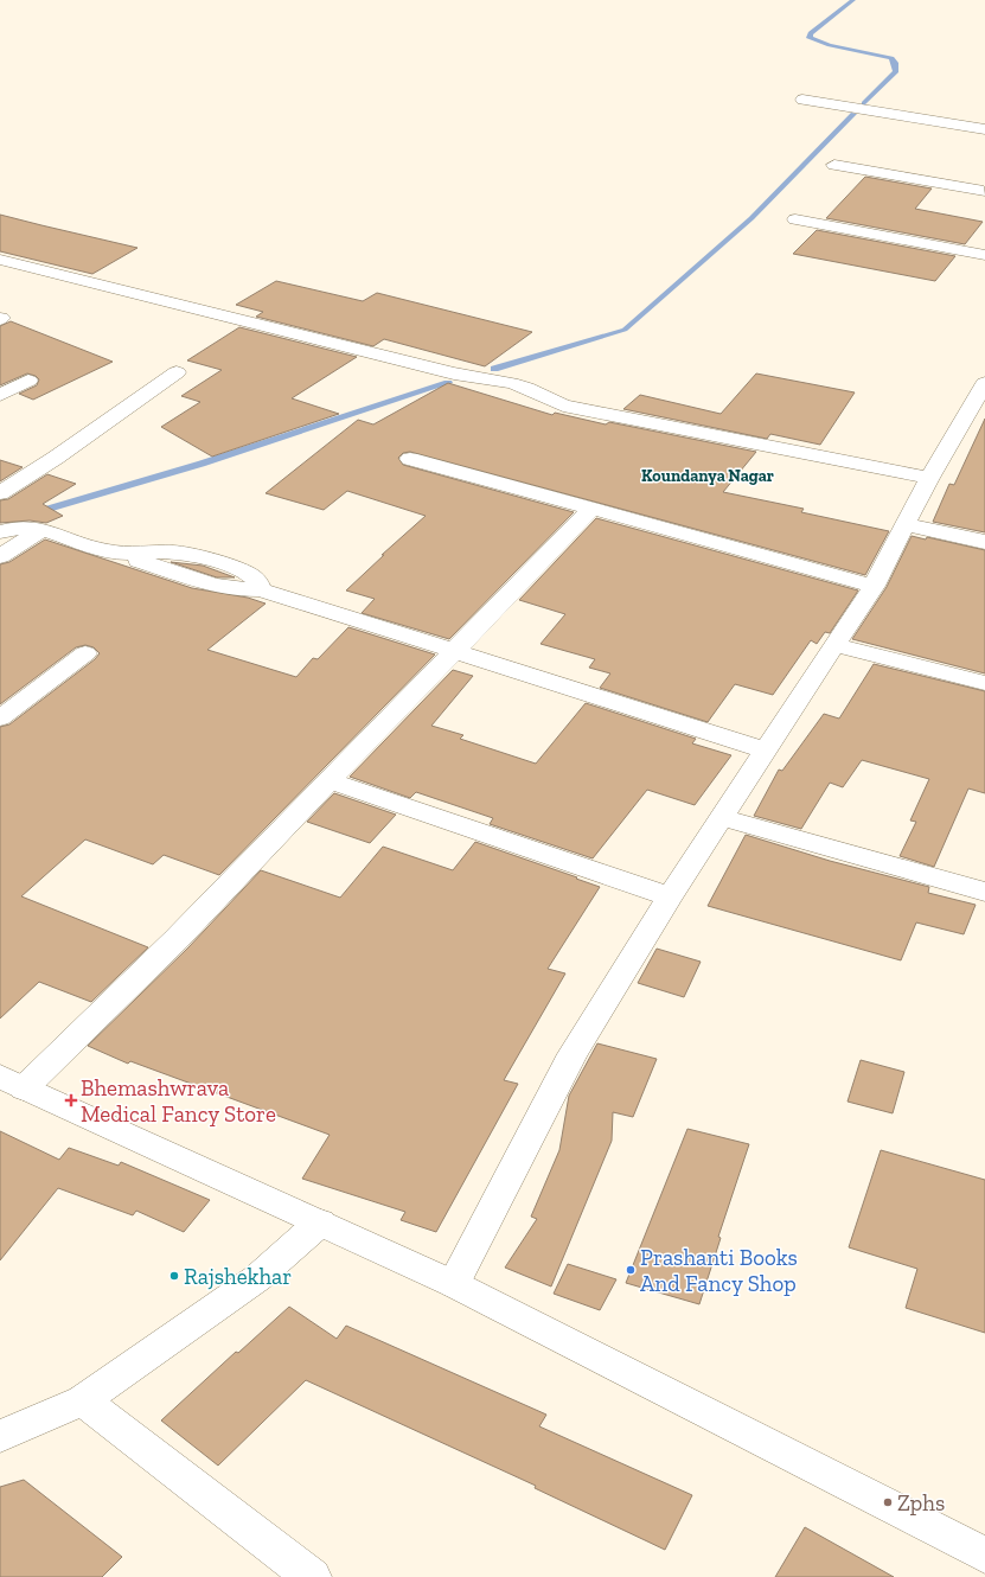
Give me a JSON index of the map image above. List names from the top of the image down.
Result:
{
  "districts": ["Koundanya Nagar"],
  "places": {
    "health": ["Bhemashwrava Medical Fancy Store"],
    "other": ["Prashanti Books And Fancy Shop", "Rajshekhar", "Zphs"]
  }
}
